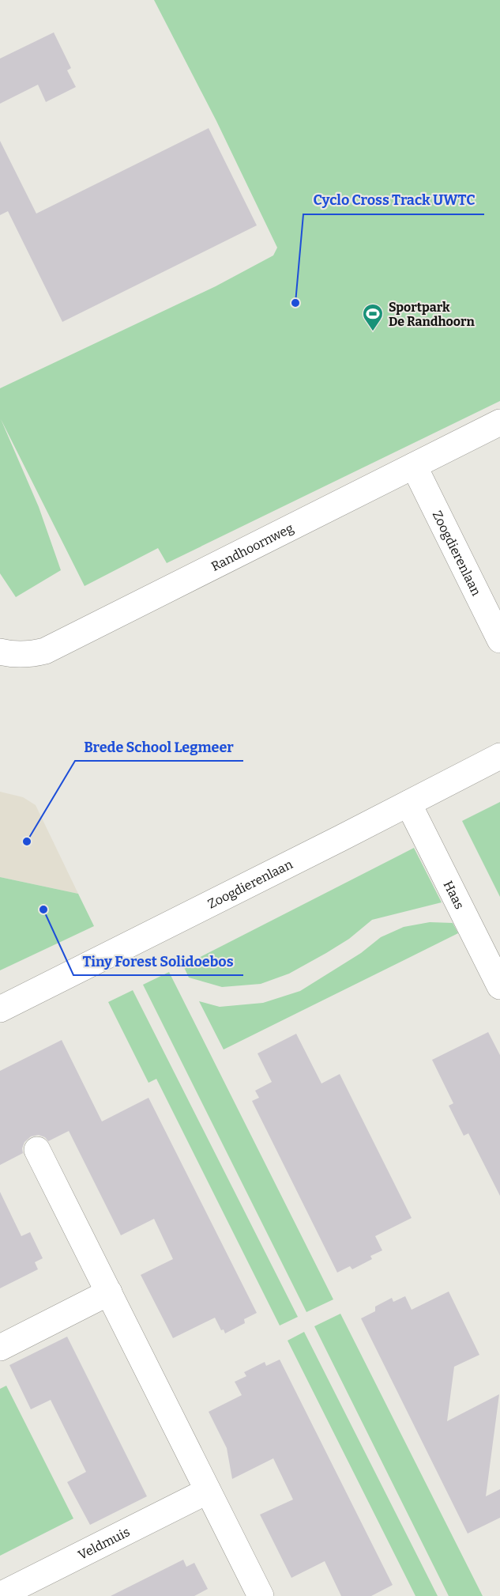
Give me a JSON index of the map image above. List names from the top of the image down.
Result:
{
  "streets": {
    "street": [
      "Randhoornweg",
      "Zoogdierenlaan",
      "Haas",
      "Veldmuis"
    ]
  },
  "crossings": [
    ["Randhoornweg", "Zoogdierenlaan"],
    ["Zoogdierenlaan", "Haas"]
  ],
  "places": {
    "other": ["Cyclo Cross Track UWTC", "Brede School Legmeer", "Tiny Forest Solidoebos"],
    "sports": ["Sportpark De Randhoorn"]
  }
}
